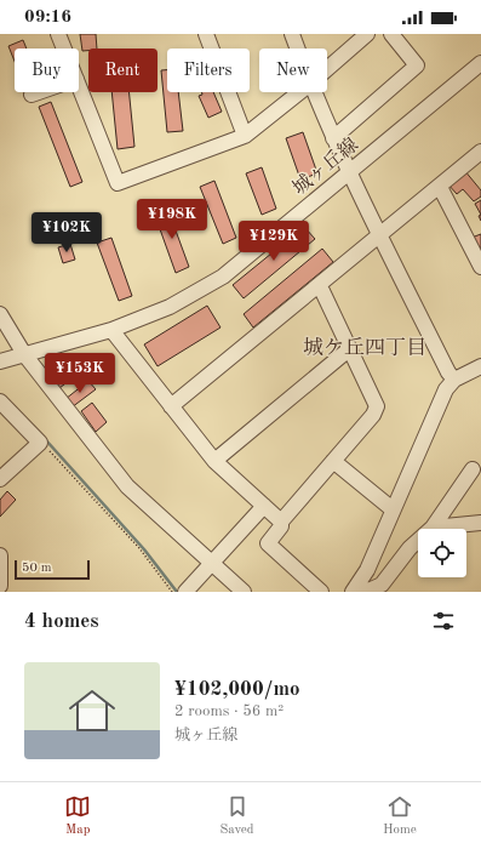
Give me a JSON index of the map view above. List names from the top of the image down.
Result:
{
  "streets": {
    "street": ["城ヶ丘線"]
  },
  "districts": ["城ケ丘四丁目"],
  "scale_bar": "50 m",
  "page": {
    "status": "09:16",
    "chip": [
      "Buy",
      "Rent",
      "Filters",
      "New"
    ],
    "price": [
      "¥198K",
      "¥102K",
      "¥129K",
      "¥153K"
    ],
    "scale": "50 m",
    "heading": "4 homes",
    "list": [
      {
        "name": "¥102,000/mo",
        "note": "2 rooms · 56 m² · 城ヶ丘線"
      }
    ],
    "tabs": ["Map", "Saved", "Home"]
  }
}
